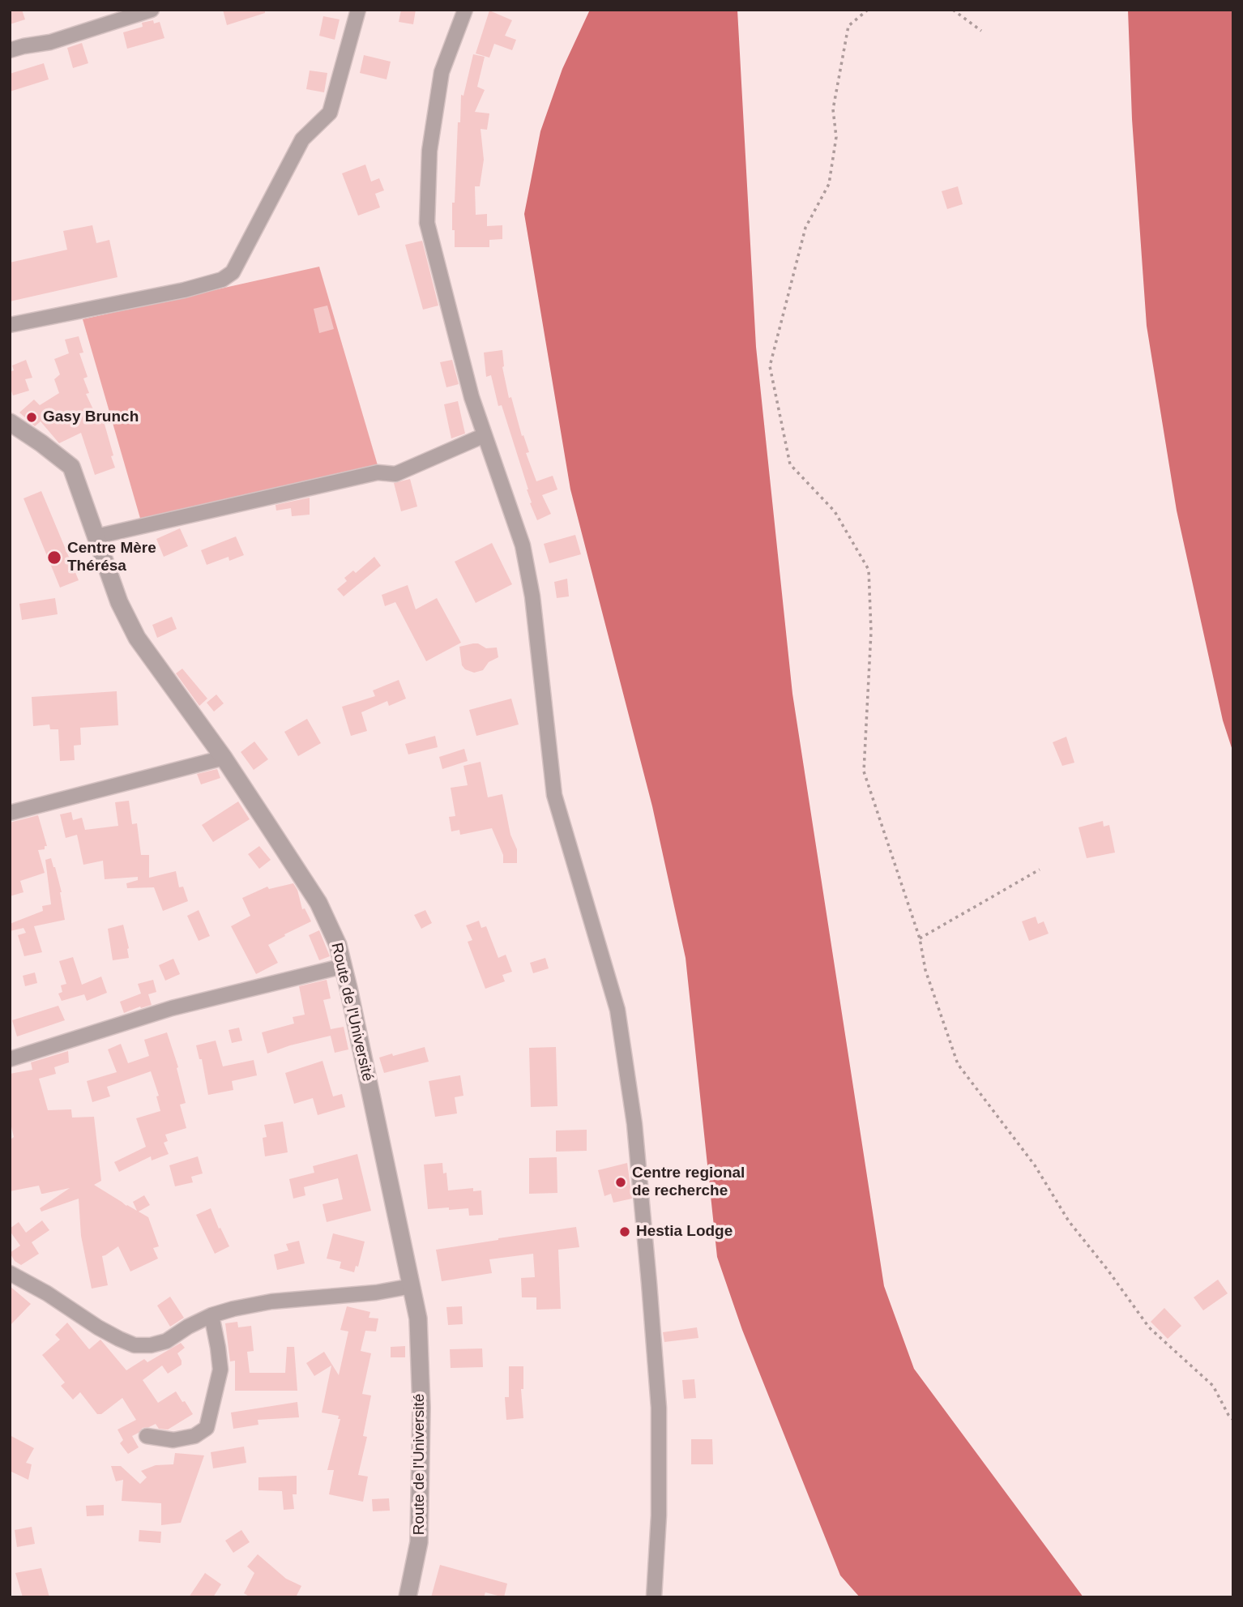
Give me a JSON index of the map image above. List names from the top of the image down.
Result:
{
  "streets": {
    "street": ["Route de l'Université"]
  },
  "places": [
    "Gasy Brunch",
    "Centre Mère Thérésa",
    "Centre regional de recherche",
    "Hestia Lodge"
  ]
}
